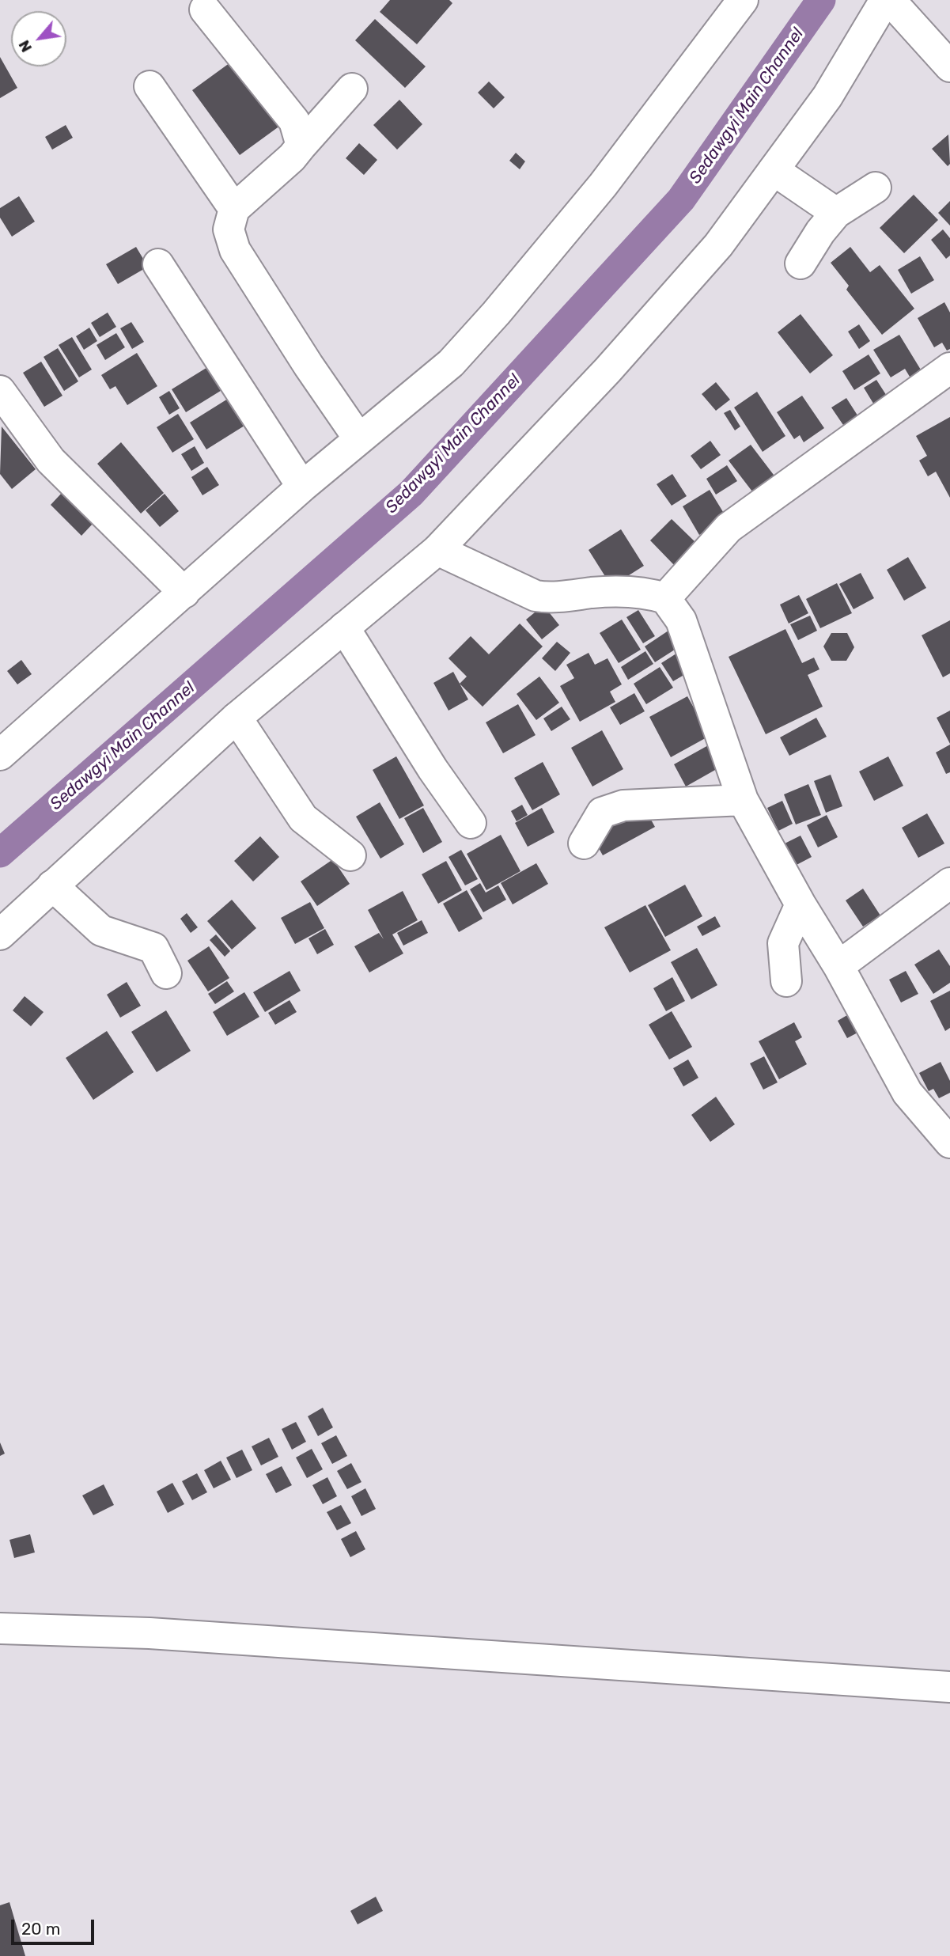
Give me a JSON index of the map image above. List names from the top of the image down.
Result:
{
  "water": ["Sedawgyi Main Channel"],
  "scale_bar": "20 m",
  "north": "bottom left"
}
